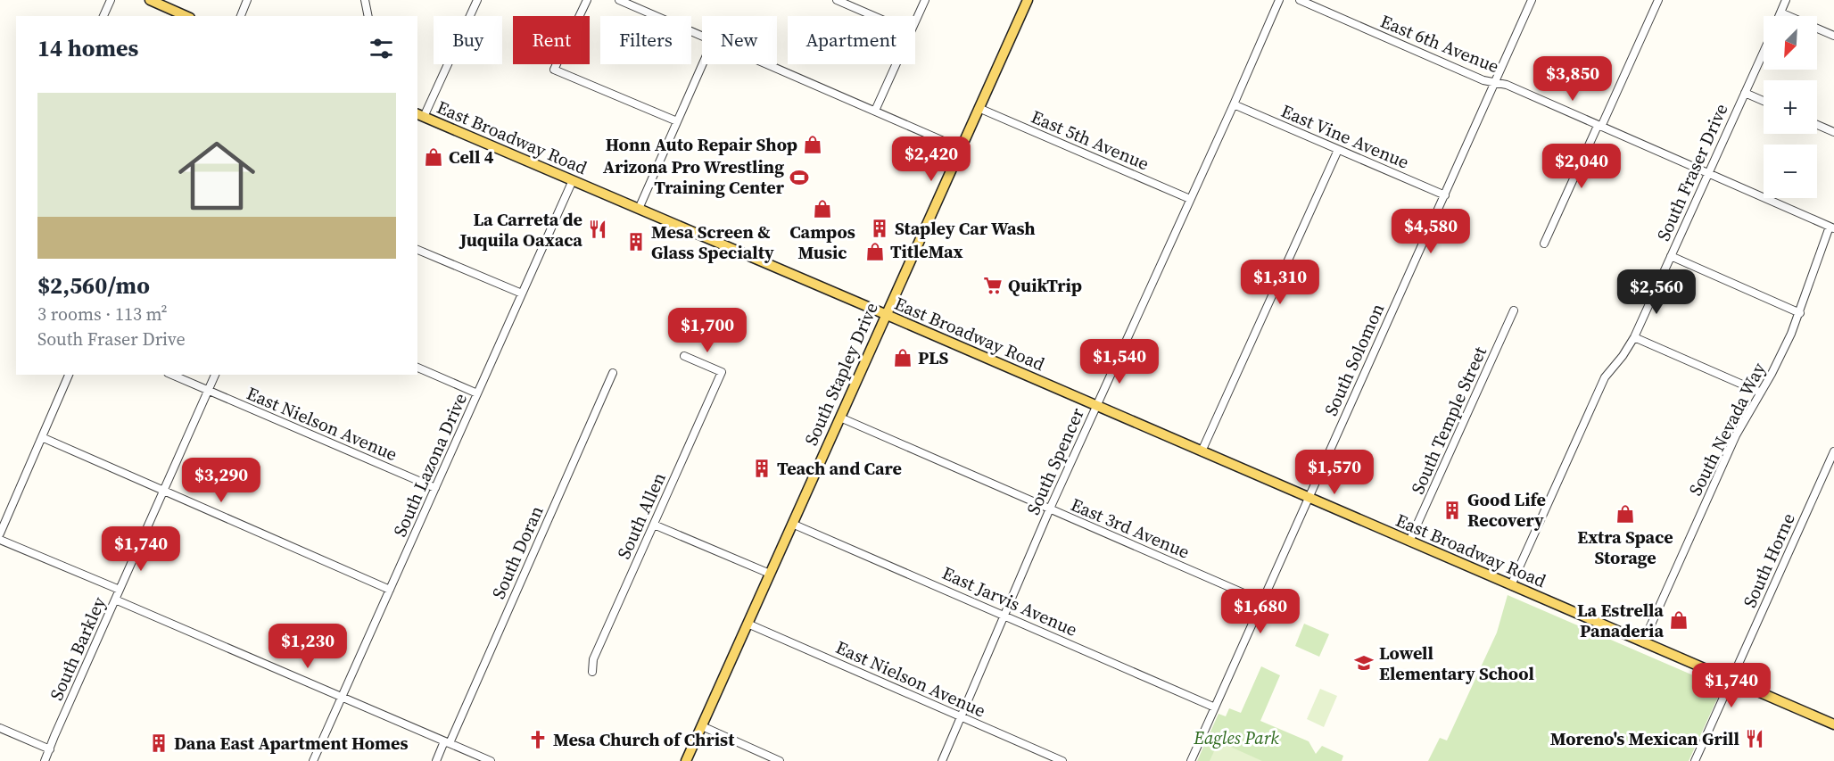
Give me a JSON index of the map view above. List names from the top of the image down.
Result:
{
  "streets": {
    "main road": ["East Broadway Road", "South Stapley Drive"],
    "street": [
      "East 6th Avenue",
      "East Vine Avenue",
      "East 5th Avenue",
      "South Fraser Drive",
      "South Solomon",
      "South Temple Street",
      "East Nielson Avenue",
      "South Nevada Way",
      "South Spencer",
      "South Lazona Drive",
      "South Allen",
      "East 3rd Avenue",
      "South Doran",
      "South Horne",
      "East Jarvis Avenue",
      "South Barkley"
    ]
  },
  "crossings": [
    ["East 6th Avenue", "South Fraser Drive"],
    ["East 6th Avenue", "South Solomon"],
    ["East 6th Avenue", "South Nevada Way"],
    ["East Vine Avenue", "South Solomon"],
    ["East Vine Avenue", "South Spencer"],
    ["East Broadway Road", "South Fraser Drive"],
    ["East Broadway Road", "South Solomon"],
    ["East Broadway Road", "South Stapley Drive"],
    ["East Broadway Road", "South Temple Street"],
    ["East Broadway Road", "South Nevada Way"],
    ["East Broadway Road", "South Spencer"],
    ["East Broadway Road", "South Lazona Drive"],
    ["East Broadway Road", "South Horne"],
    ["East 5th Avenue", "South Stapley Drive"],
    ["East 5th Avenue", "South Spencer"],
    ["South Solomon", "East 3rd Avenue"],
    ["South Solomon", "East Jarvis Avenue"],
    ["South Stapley Drive", "East Nielson Avenue"],
    ["South Stapley Drive", "East 3rd Avenue"],
    ["South Stapley Drive", "East Jarvis Avenue"],
    ["East Nielson Avenue", "South Spencer"],
    ["East Nielson Avenue", "South Lazona Drive"],
    ["East Nielson Avenue", "South Barkley"],
    ["South Spencer", "East 3rd Avenue"],
    ["South Spencer", "East Jarvis Avenue"]
  ],
  "parks": ["Eagles Park"],
  "places": {
    "shop": [
      "Honn Auto Repair Shop",
      "Cell 4",
      "Campos Music",
      "TitleMax",
      "PLS",
      "Extra Space Storage",
      "La Estrella Panaderia"
    ],
    "sports": ["Arizona Pro Wrestling Training Center"],
    "building": [
      "Stapley Car Wash",
      "Mesa Screen & Glass Specialty",
      "Teach and Care",
      "Good Life Recovery",
      "Dana East Apartment Homes"
    ],
    "restaurant": ["La Carreta de Juquila Oaxaca", "Moreno's Mexican Grill"],
    "supermarket": ["QuikTrip"],
    "school or university": ["Lowell Elementary School"],
    "church": ["Mesa Church of Christ"]
  },
  "north": "bottom left",
  "page": {
    "map_buttons": ["+", "−"],
    "chip": [
      "Buy",
      "Rent",
      "Filters",
      "New",
      "Apartment"
    ],
    "heading": "14 homes",
    "price": [
      "$3,850",
      "$2,420",
      "$2,040",
      "$4,580",
      "$1,310",
      "$2,560",
      "$1,700",
      "$1,540",
      "$1,570",
      "$3,290",
      "$1,740",
      "$1,680",
      "$1,230",
      "$1,740"
    ],
    "list": [
      {
        "name": "$2,560/mo",
        "note": "3 rooms · 113 m² · South Fraser Drive"
      }
    ]
  }
}
